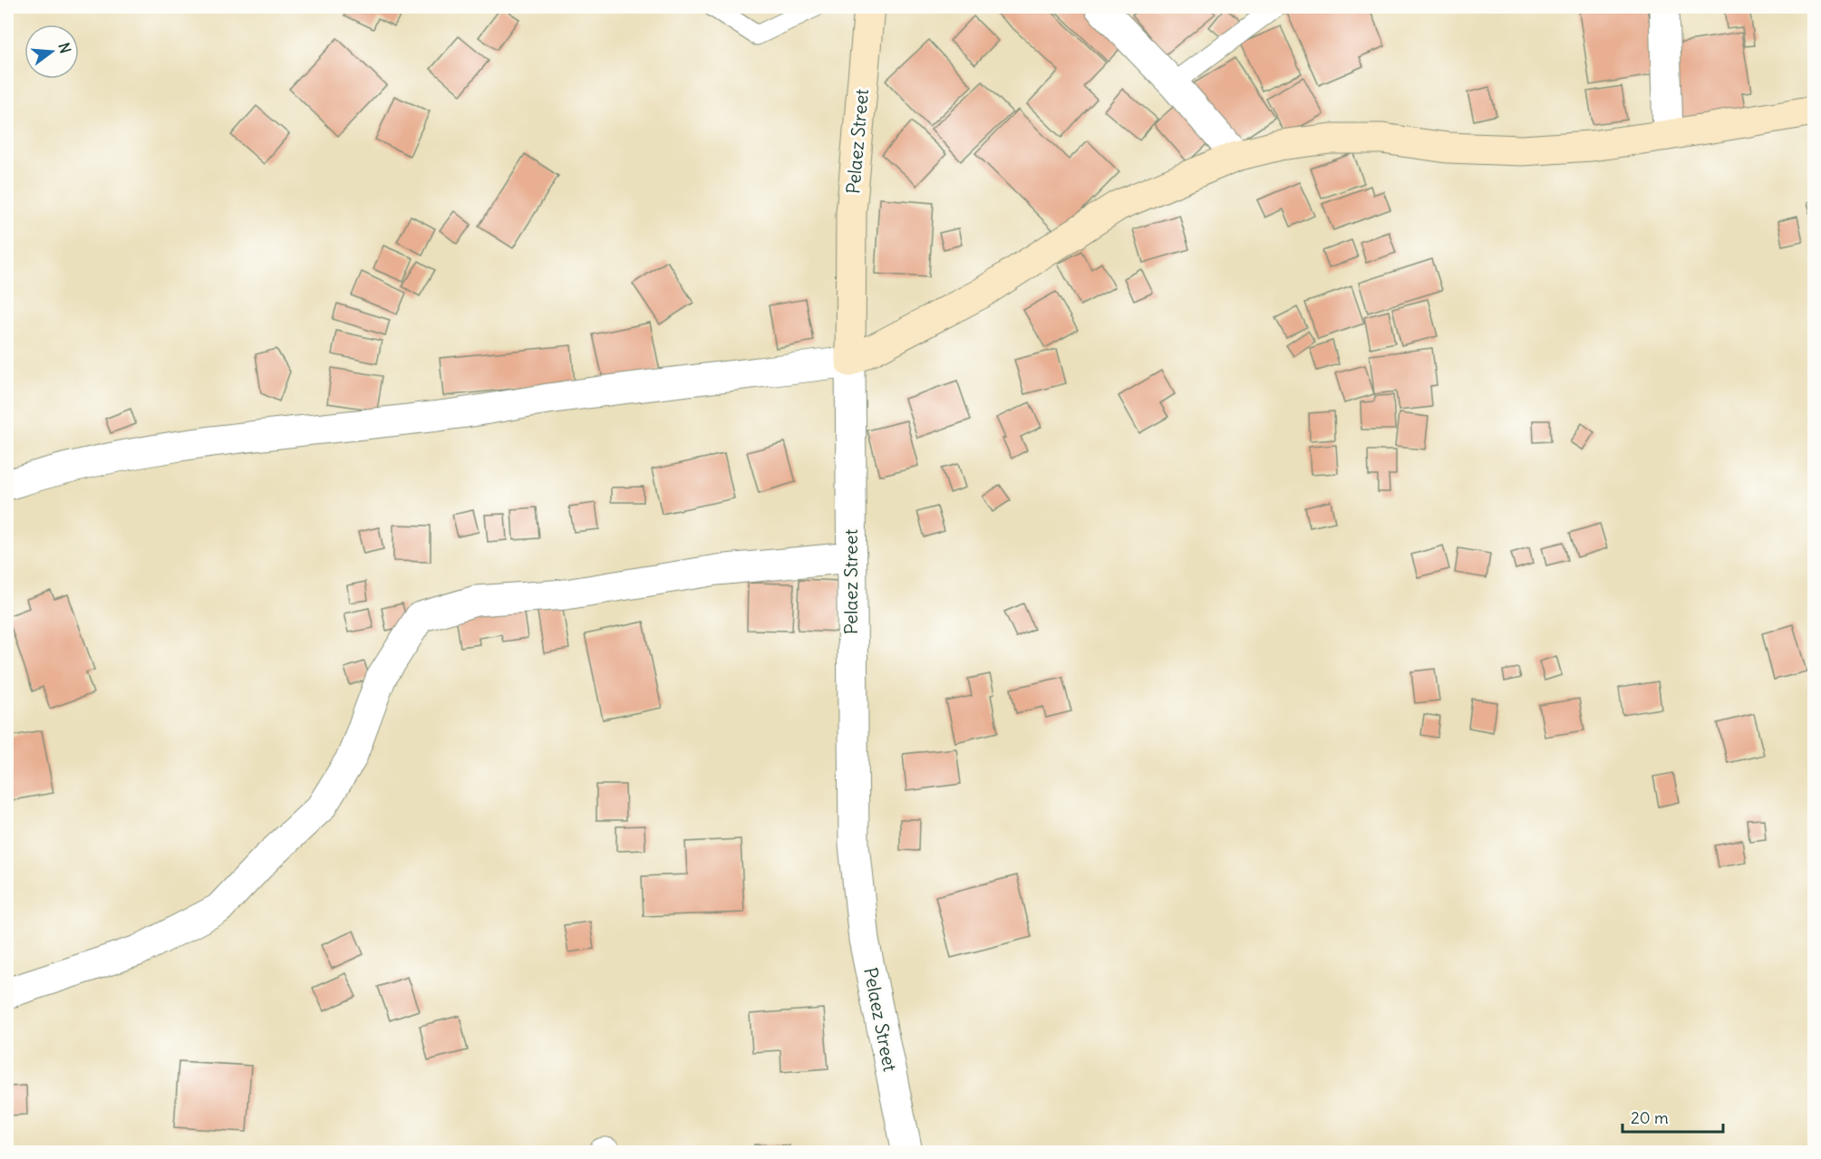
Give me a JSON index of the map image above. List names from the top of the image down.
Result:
{
  "streets": {
    "street": ["Pelaez Street"]
  },
  "scale_bar": "20 m",
  "north": "right"
}
